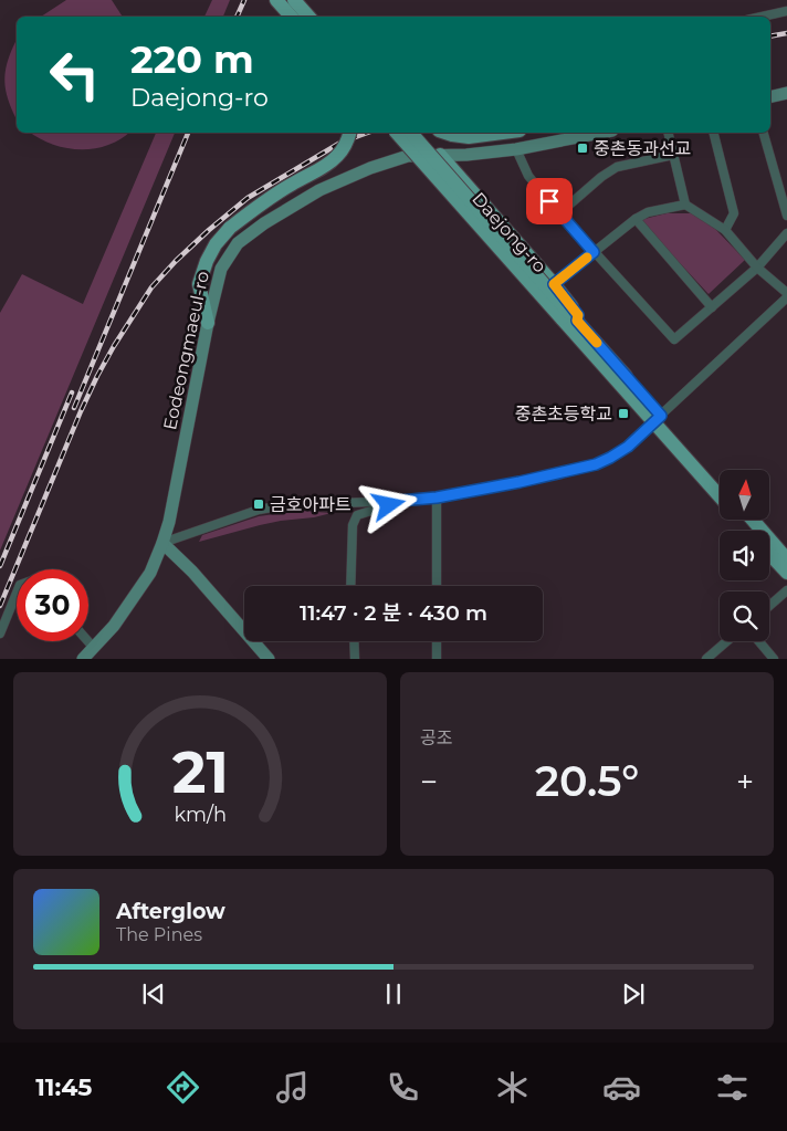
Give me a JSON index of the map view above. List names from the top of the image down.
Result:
{
  "streets": {
    "main road": ["Daejong-ro", "Eodeongmaeul-ro"]
  },
  "places": {
    "transit": ["중촌동과선교", "중촌초등학교", "금호아파트"]
  },
  "north": "top",
  "page": {
    "turn": ["220 m", "Daejong-ro"],
    "limit": "30",
    "trip": "11:47 · 2 분 · 430 m",
    "tile": "공조",
    "heat": ["−", "20.5°", "+"],
    "song": ["Afterglow", "The Pines"],
    "tabs": "11:45",
    "gauge": ["21", "km/h"]
  }
}
